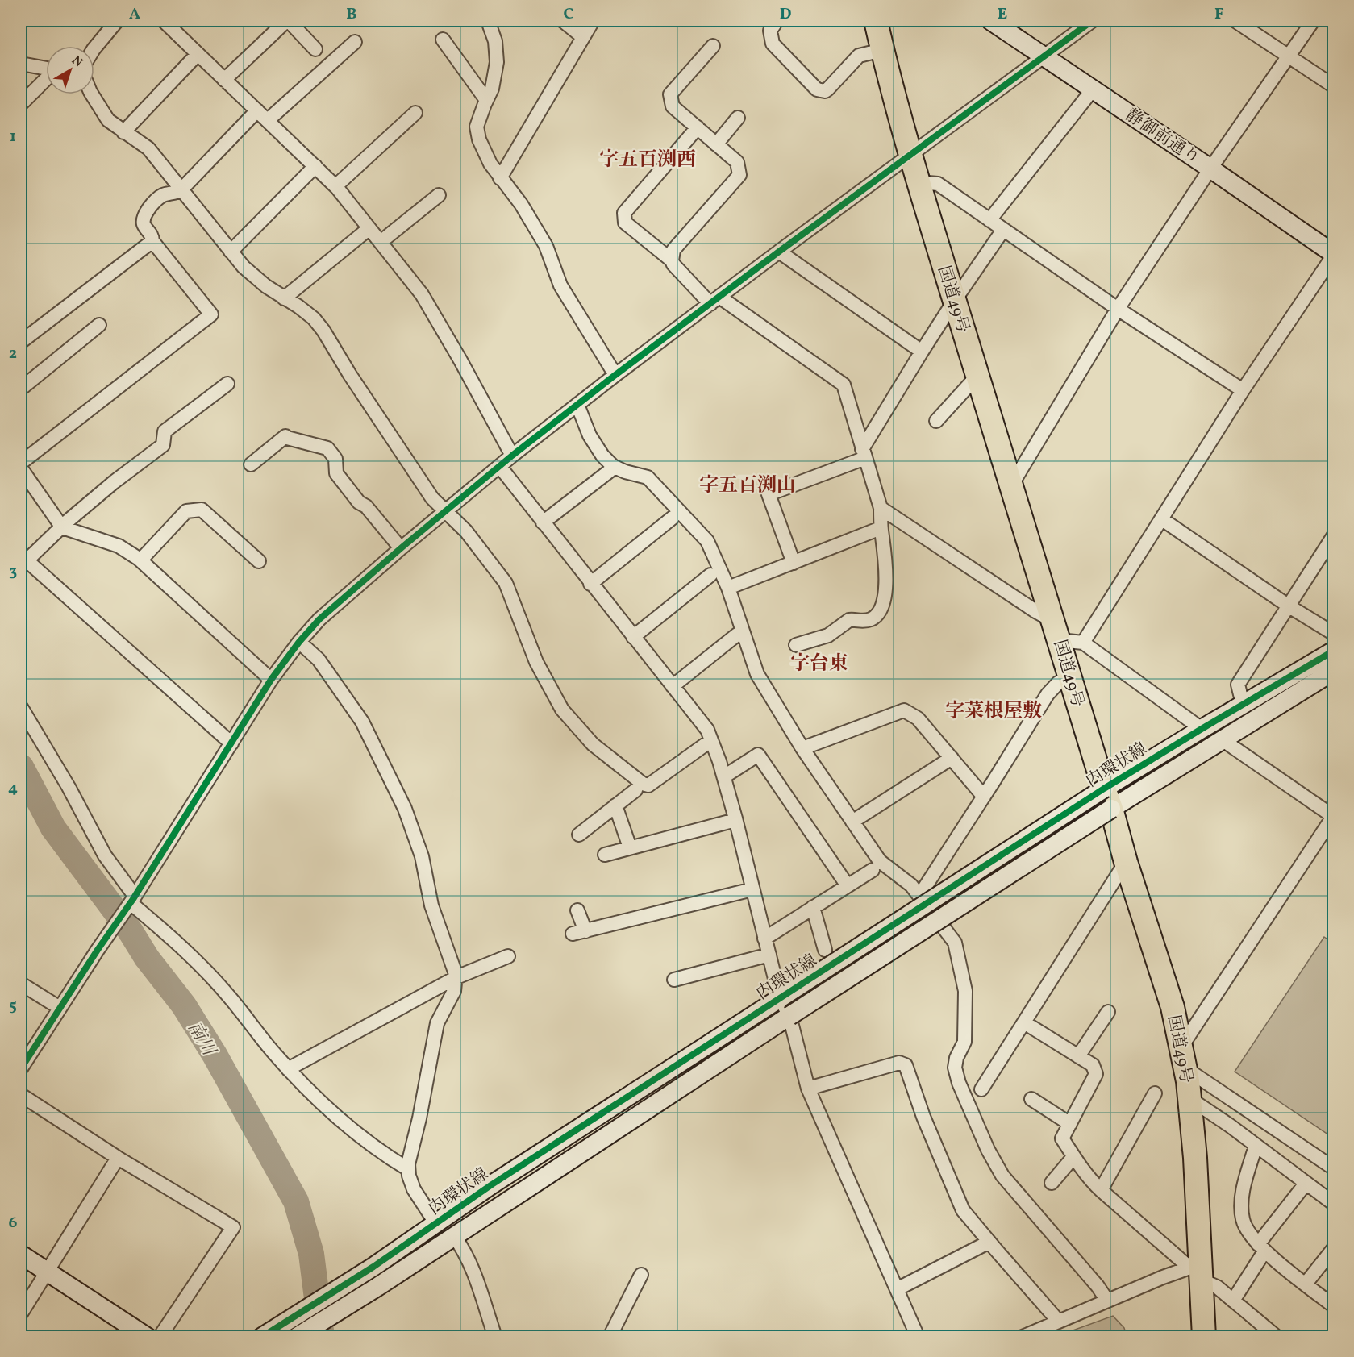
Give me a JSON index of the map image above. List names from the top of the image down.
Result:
{
  "streets": {
    "highway": ["国道49号"],
    "street": ["静御前通り", "内環状線"]
  },
  "crossings": [
    ["国道49号", "内環状線"]
  ],
  "districts": [
    "字五百渕西",
    "字五百渕山",
    "字台東",
    "字菜根屋敷"
  ],
  "water": ["南川"],
  "north": "top right",
  "grid": {
    "columns": [
      "A",
      "B",
      "C",
      "D",
      "E",
      "F"
    ],
    "rows": [
      "1",
      "2",
      "3",
      "4",
      "5",
      "6"
    ]
  }
}
